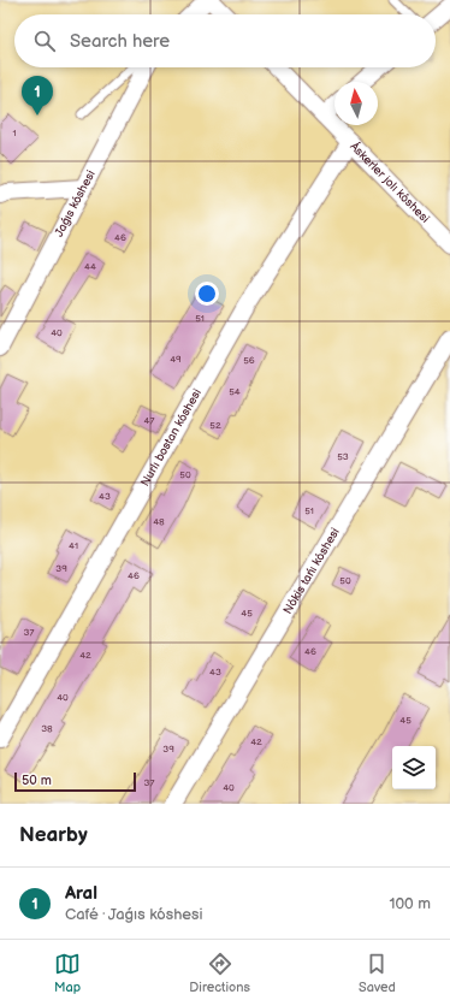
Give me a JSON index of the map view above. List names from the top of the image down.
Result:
{
  "streets": {
    "street": [
      "Áskerler jolı kóshesi",
      "Jaǵıs kóshesi",
      "Nurlı bostan kóshesi",
      "Nókis tańı kóshesi"
    ]
  },
  "crossings": [
    ["Áskerler jolı kóshesi", "Nurlı bostan kóshesi"]
  ],
  "house_numbers": [
    "1",
    "46",
    "44",
    "51",
    "40",
    "49",
    "56",
    "54",
    "47",
    "52",
    "53",
    "50",
    "43",
    "51",
    "48",
    "41",
    "39",
    "46",
    "50",
    "45",
    "37",
    "46",
    "42",
    "43",
    "40",
    "45",
    "38",
    "42",
    "39",
    "37",
    "40"
  ],
  "scale_bar": "50 m",
  "north": "top",
  "page": {
    "search": "Search here",
    "pins": "1",
    "scale": "50 m",
    "heading": "Nearby",
    "list": [
      {
        "mark": "1",
        "name": "Aral",
        "note": "Café · Jaǵıs kóshesi",
        "value": "100 m"
      }
    ],
    "nav": ["Map", "Directions", "Saved"]
  }
}
